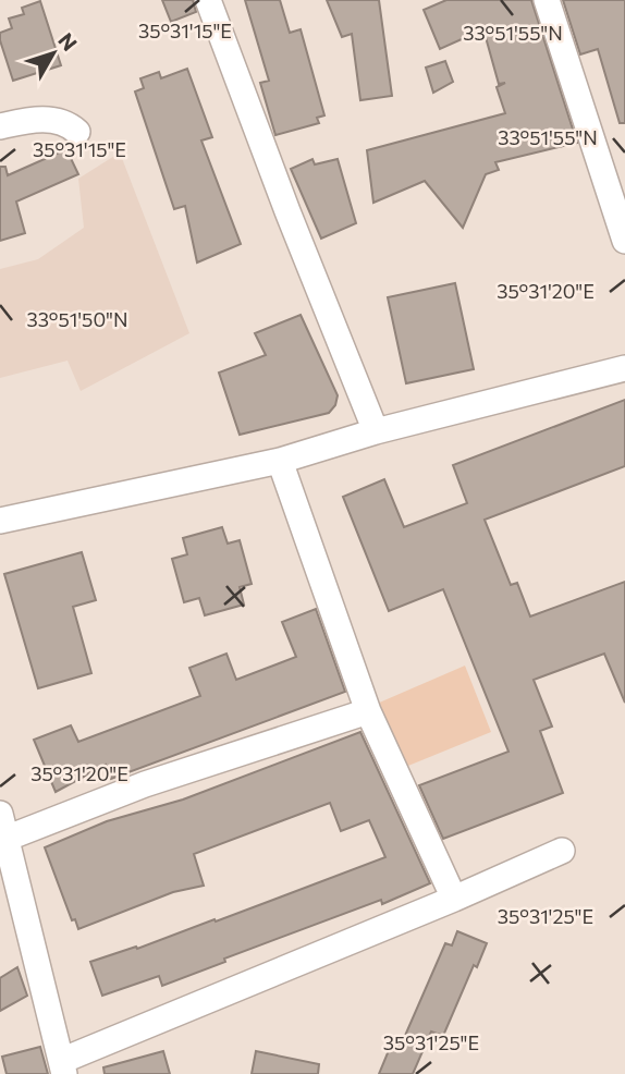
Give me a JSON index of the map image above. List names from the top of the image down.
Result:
{
  "north": "top right",
  "coordinates": [
    "35°31'15\"E",
    "33°51'55\"N",
    "35°31'20\"E",
    "33°51'50\"N",
    "35°31'25\"E"
  ]
}
